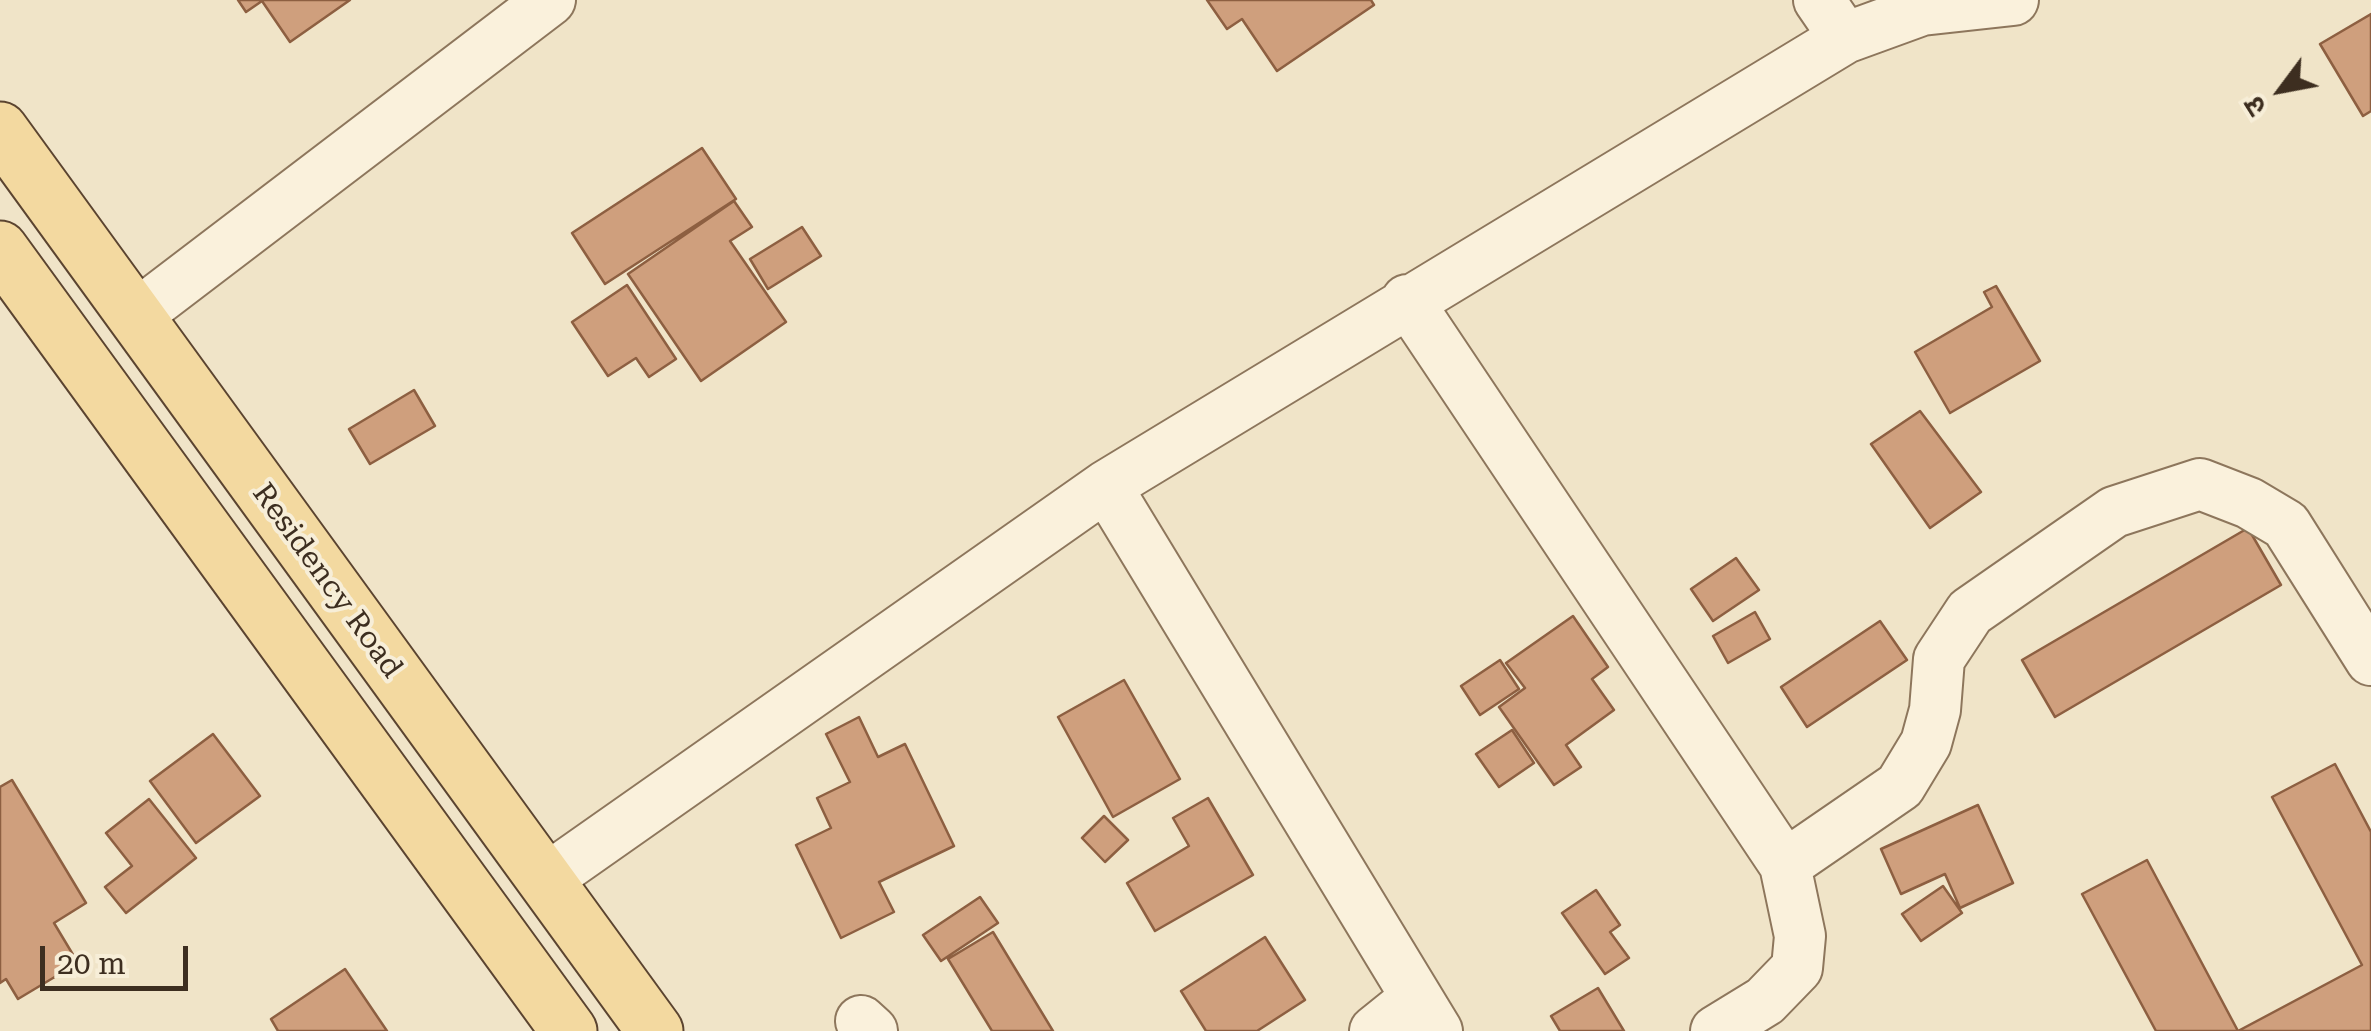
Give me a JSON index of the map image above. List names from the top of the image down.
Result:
{
  "streets": {
    "main road": ["Residency Road"]
  },
  "scale_bar": "20 m",
  "north": "bottom left"
}
